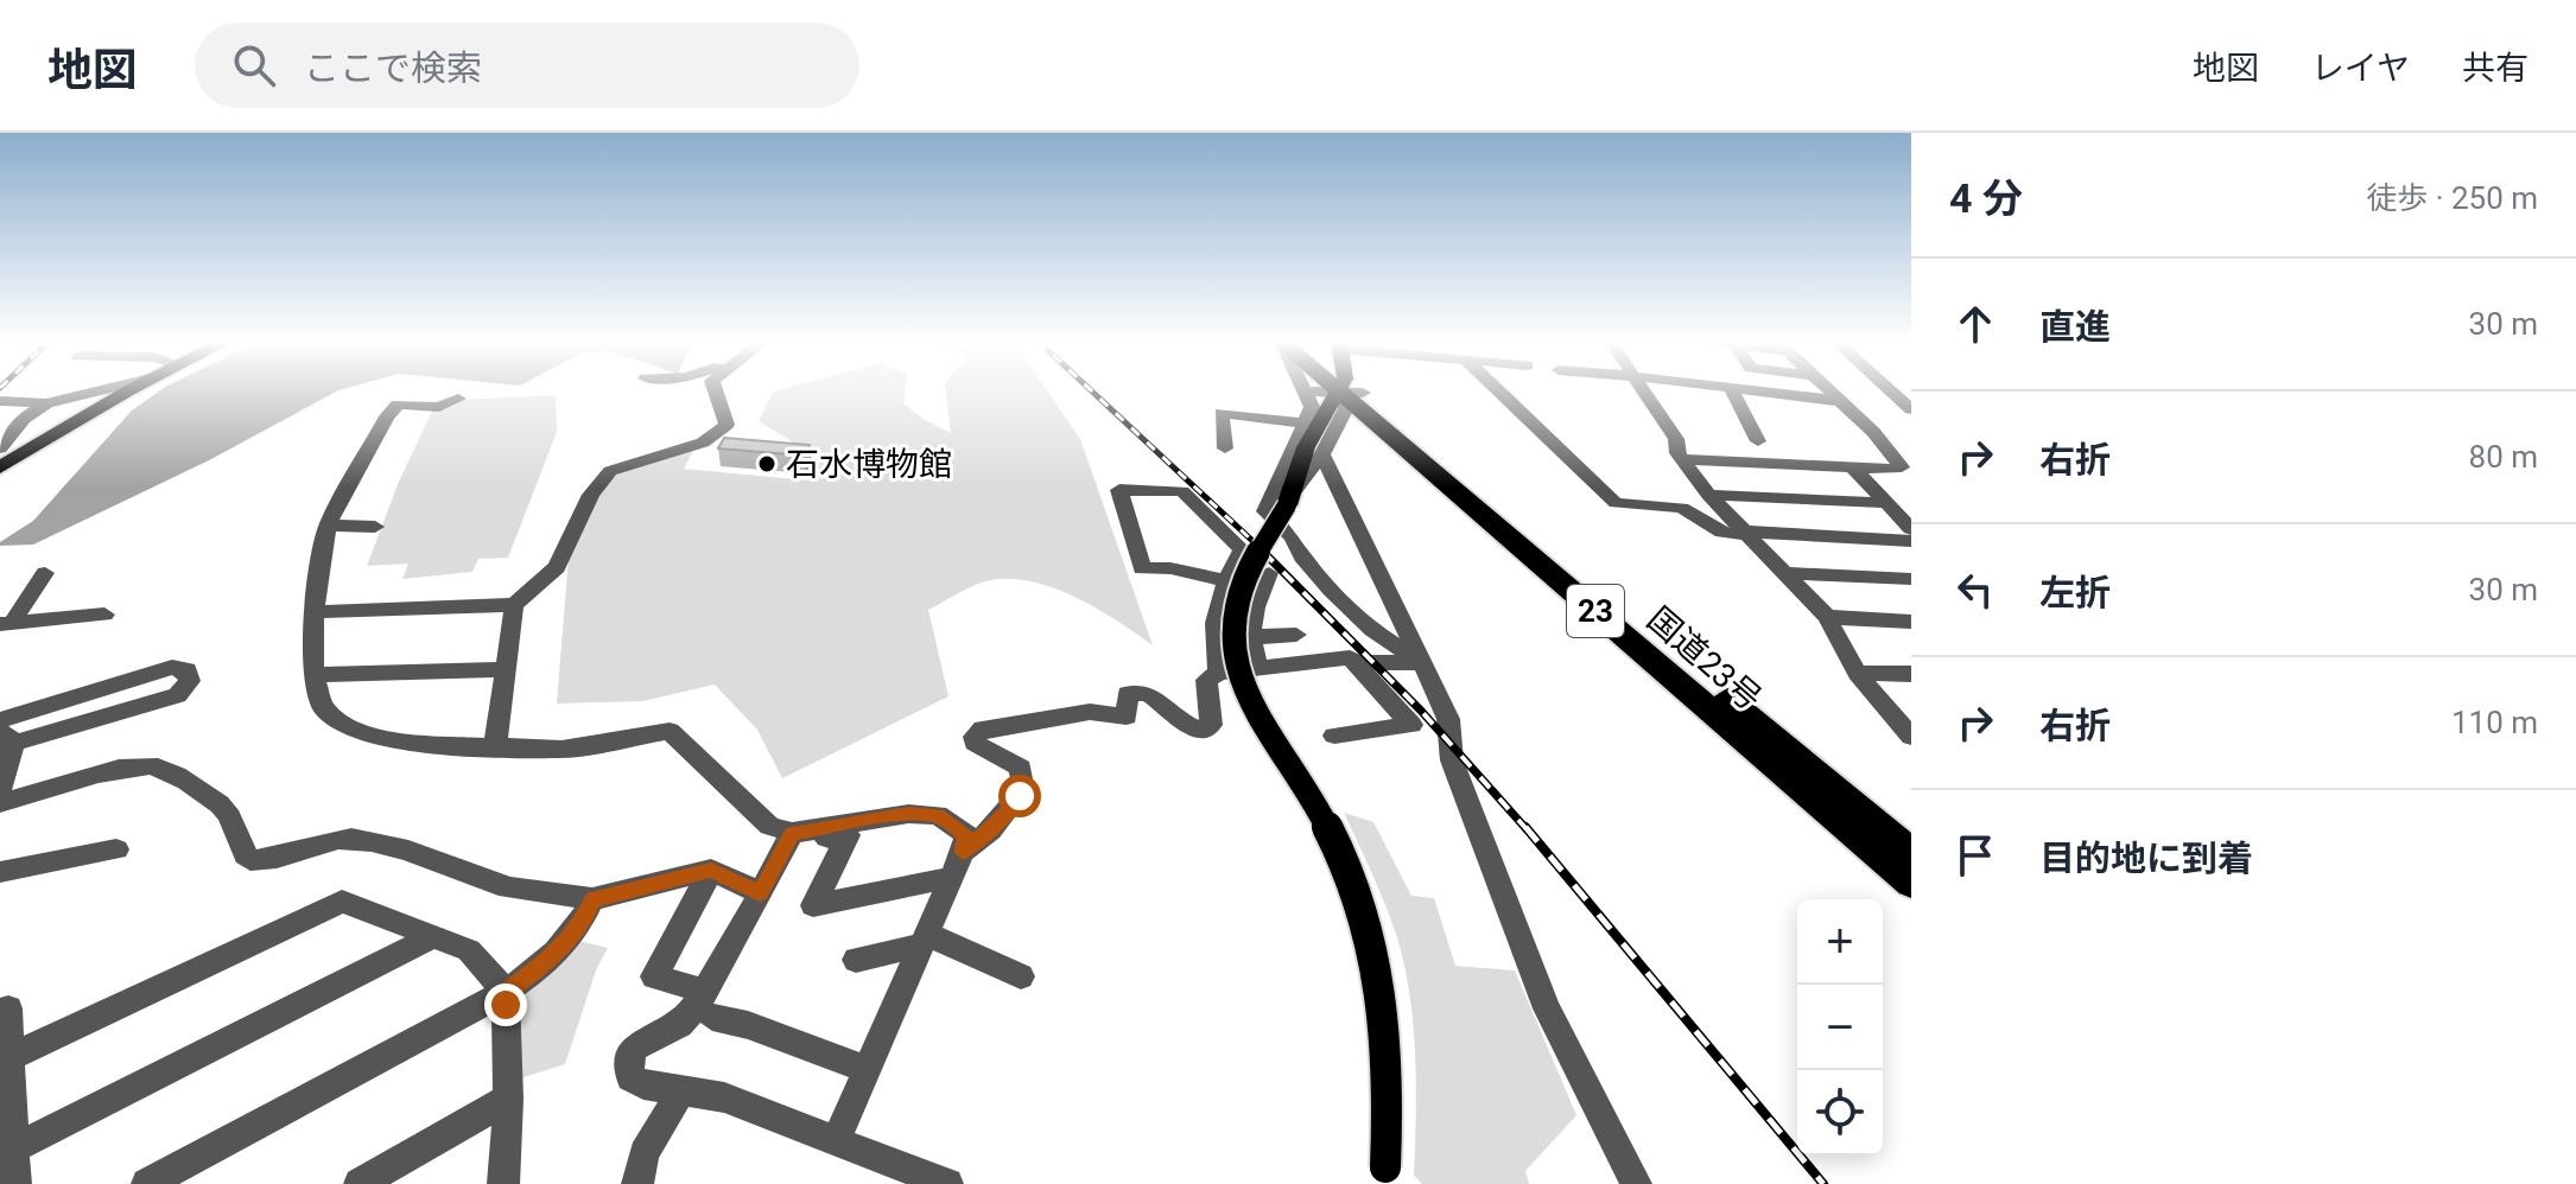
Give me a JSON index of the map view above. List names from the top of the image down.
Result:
{
  "streets": {
    "highway": ["23", "国道23号"]
  },
  "places": ["石水博物館"],
  "page": {
    "header": "地図",
    "search": "ここで検索",
    "nav": ["地図", "レイヤ", "共有"],
    "heading": ["4 分", "徒歩 · 250 m"],
    "list": [
      ["直進", "30 m"],
      ["右折", "80 m"],
      ["左折", "30 m"],
      ["右折", "110 m"],
      "目的地に到着"
    ],
    "map_buttons": ["+", "−"]
  }
}
